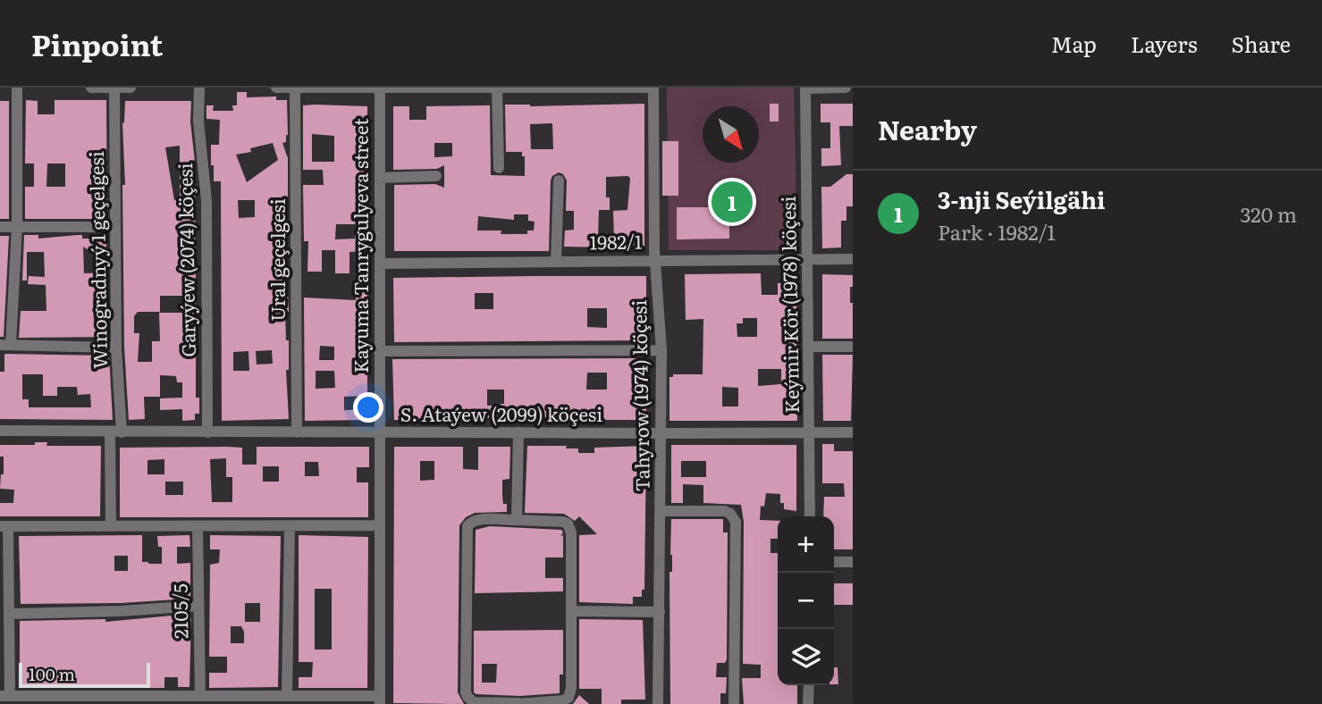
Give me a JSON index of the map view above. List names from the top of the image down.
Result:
{
  "streets": {
    "street": [
      "1982/1",
      "Kayuma Tanrygulyeva street",
      "Winogradnyý 1 geçelgesi",
      "Garyýew (2074) köçesi",
      "Ural geçelgesi",
      "Keýmir Kör (1978) köçesi",
      "Tahyrow (1974) köçesi",
      "S. Ataýew (2099) köçesi",
      "2105/5"
    ]
  },
  "crossings": [
    ["1982/1", "Kayuma Tanrygulyeva street"],
    ["1982/1", "Keýmir Kör (1978) köçesi"],
    ["1982/1", "Tahyrow (1974) köçesi"],
    ["Kayuma Tanrygulyeva street", "S. Ataýew (2099) köçesi"],
    ["Winogradnyý 1 geçelgesi", "S. Ataýew (2099) köçesi"],
    ["Garyýew (2074) köçesi", "S. Ataýew (2099) köçesi"],
    ["Ural geçelgesi", "S. Ataýew (2099) köçesi"],
    ["Keýmir Kör (1978) köçesi", "S. Ataýew (2099) köçesi"],
    ["Tahyrow (1974) köçesi", "S. Ataýew (2099) köçesi"]
  ],
  "scale_bar": "100 m",
  "north": "bottom right",
  "page": {
    "header": "Pinpoint",
    "nav": ["Map", "Layers", "Share"],
    "heading": "Nearby",
    "list": [
      {
        "mark": "1",
        "name": "3-nji Seýilgähi",
        "note": "Park · 1982/1",
        "value": "320 m"
      }
    ],
    "pins": "1",
    "map_buttons": ["+", "−"],
    "scale": "100 m"
  }
}
